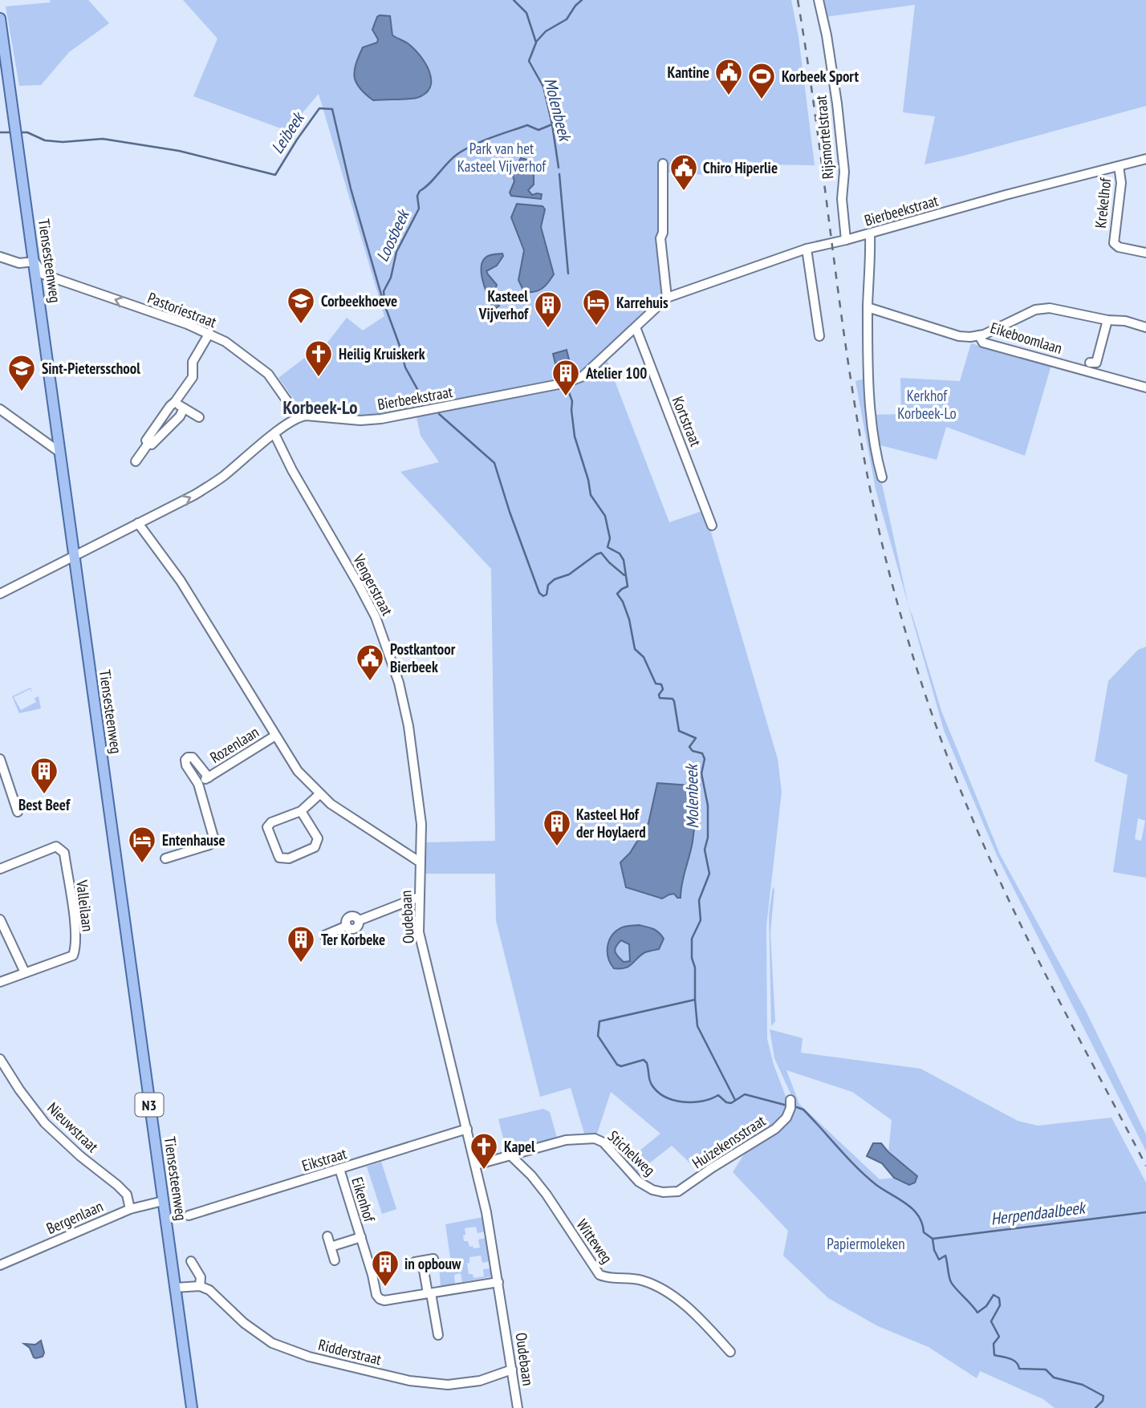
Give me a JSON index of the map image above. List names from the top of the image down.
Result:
{
  "streets": {
    "main road": ["Tiensesteenweg", "N3"],
    "street": [
      "Rijsmortelstraat",
      "Krekelhof",
      "Bierbeekstraat",
      "Pastoriestraat",
      "Eikeboomlaan",
      "Kortstraat",
      "Vengerstraat",
      "Rozenlaan",
      "Valleilaan",
      "Oudebaan",
      "Nieuwstraat",
      "Huizekensstraat",
      "Stichelweg",
      "Eikstraat",
      "Eikenhof",
      "Bergenlaan",
      "Witteweg",
      "Ridderstraat"
    ]
  },
  "crossings": [
    ["Rijsmortelstraat", "Bierbeekstraat"],
    ["Krekelhof", "Bierbeekstraat"],
    ["Bierbeekstraat", "Pastoriestraat"],
    ["Bierbeekstraat", "Kortstraat"],
    ["Tiensesteenweg", "Pastoriestraat"],
    ["Tiensesteenweg", "Bergenlaan"],
    ["Vengerstraat", "Oudebaan"],
    ["Oudebaan", "Eikstraat"],
    ["Oudebaan", "Eikenhof"],
    ["Oudebaan", "Ridderstraat"],
    ["Nieuwstraat", "Bergenlaan"],
    ["Huizekensstraat", "Stichelweg"],
    ["Stichelweg", "Witteweg"],
    ["Eikstraat", "Eikenhof"]
  ],
  "one_way": ["Pastoriestraat"],
  "districts": ["Korbeek-Lo"],
  "water": [
    "Molenbeek",
    "Leibeek",
    "Loosbeek",
    "Herpendaalbeek"
  ],
  "parks": ["Park van het Kasteel Vijverhof", "Kerkhof Korbeek-Lo", "Papiermoleken"],
  "places": {
    "public building": ["Kantine", "Chiro Hiperlie", "Postkantoor Bierbeek"],
    "sports": ["Korbeek Sport"],
    "school or university": ["Corbeekhoeve", "Sint-Pietersschool"],
    "hotel": ["Karrehuis", "Entenhause"],
    "building": [
      "Kasteel Vijverhof",
      "Atelier 100",
      "Best Beef",
      "Kasteel Hof der Hoylaerd",
      "Ter Korbeke",
      "in opbouw"
    ],
    "church": ["Heilig Kruiskerk", "Kapel"]
  }
}
